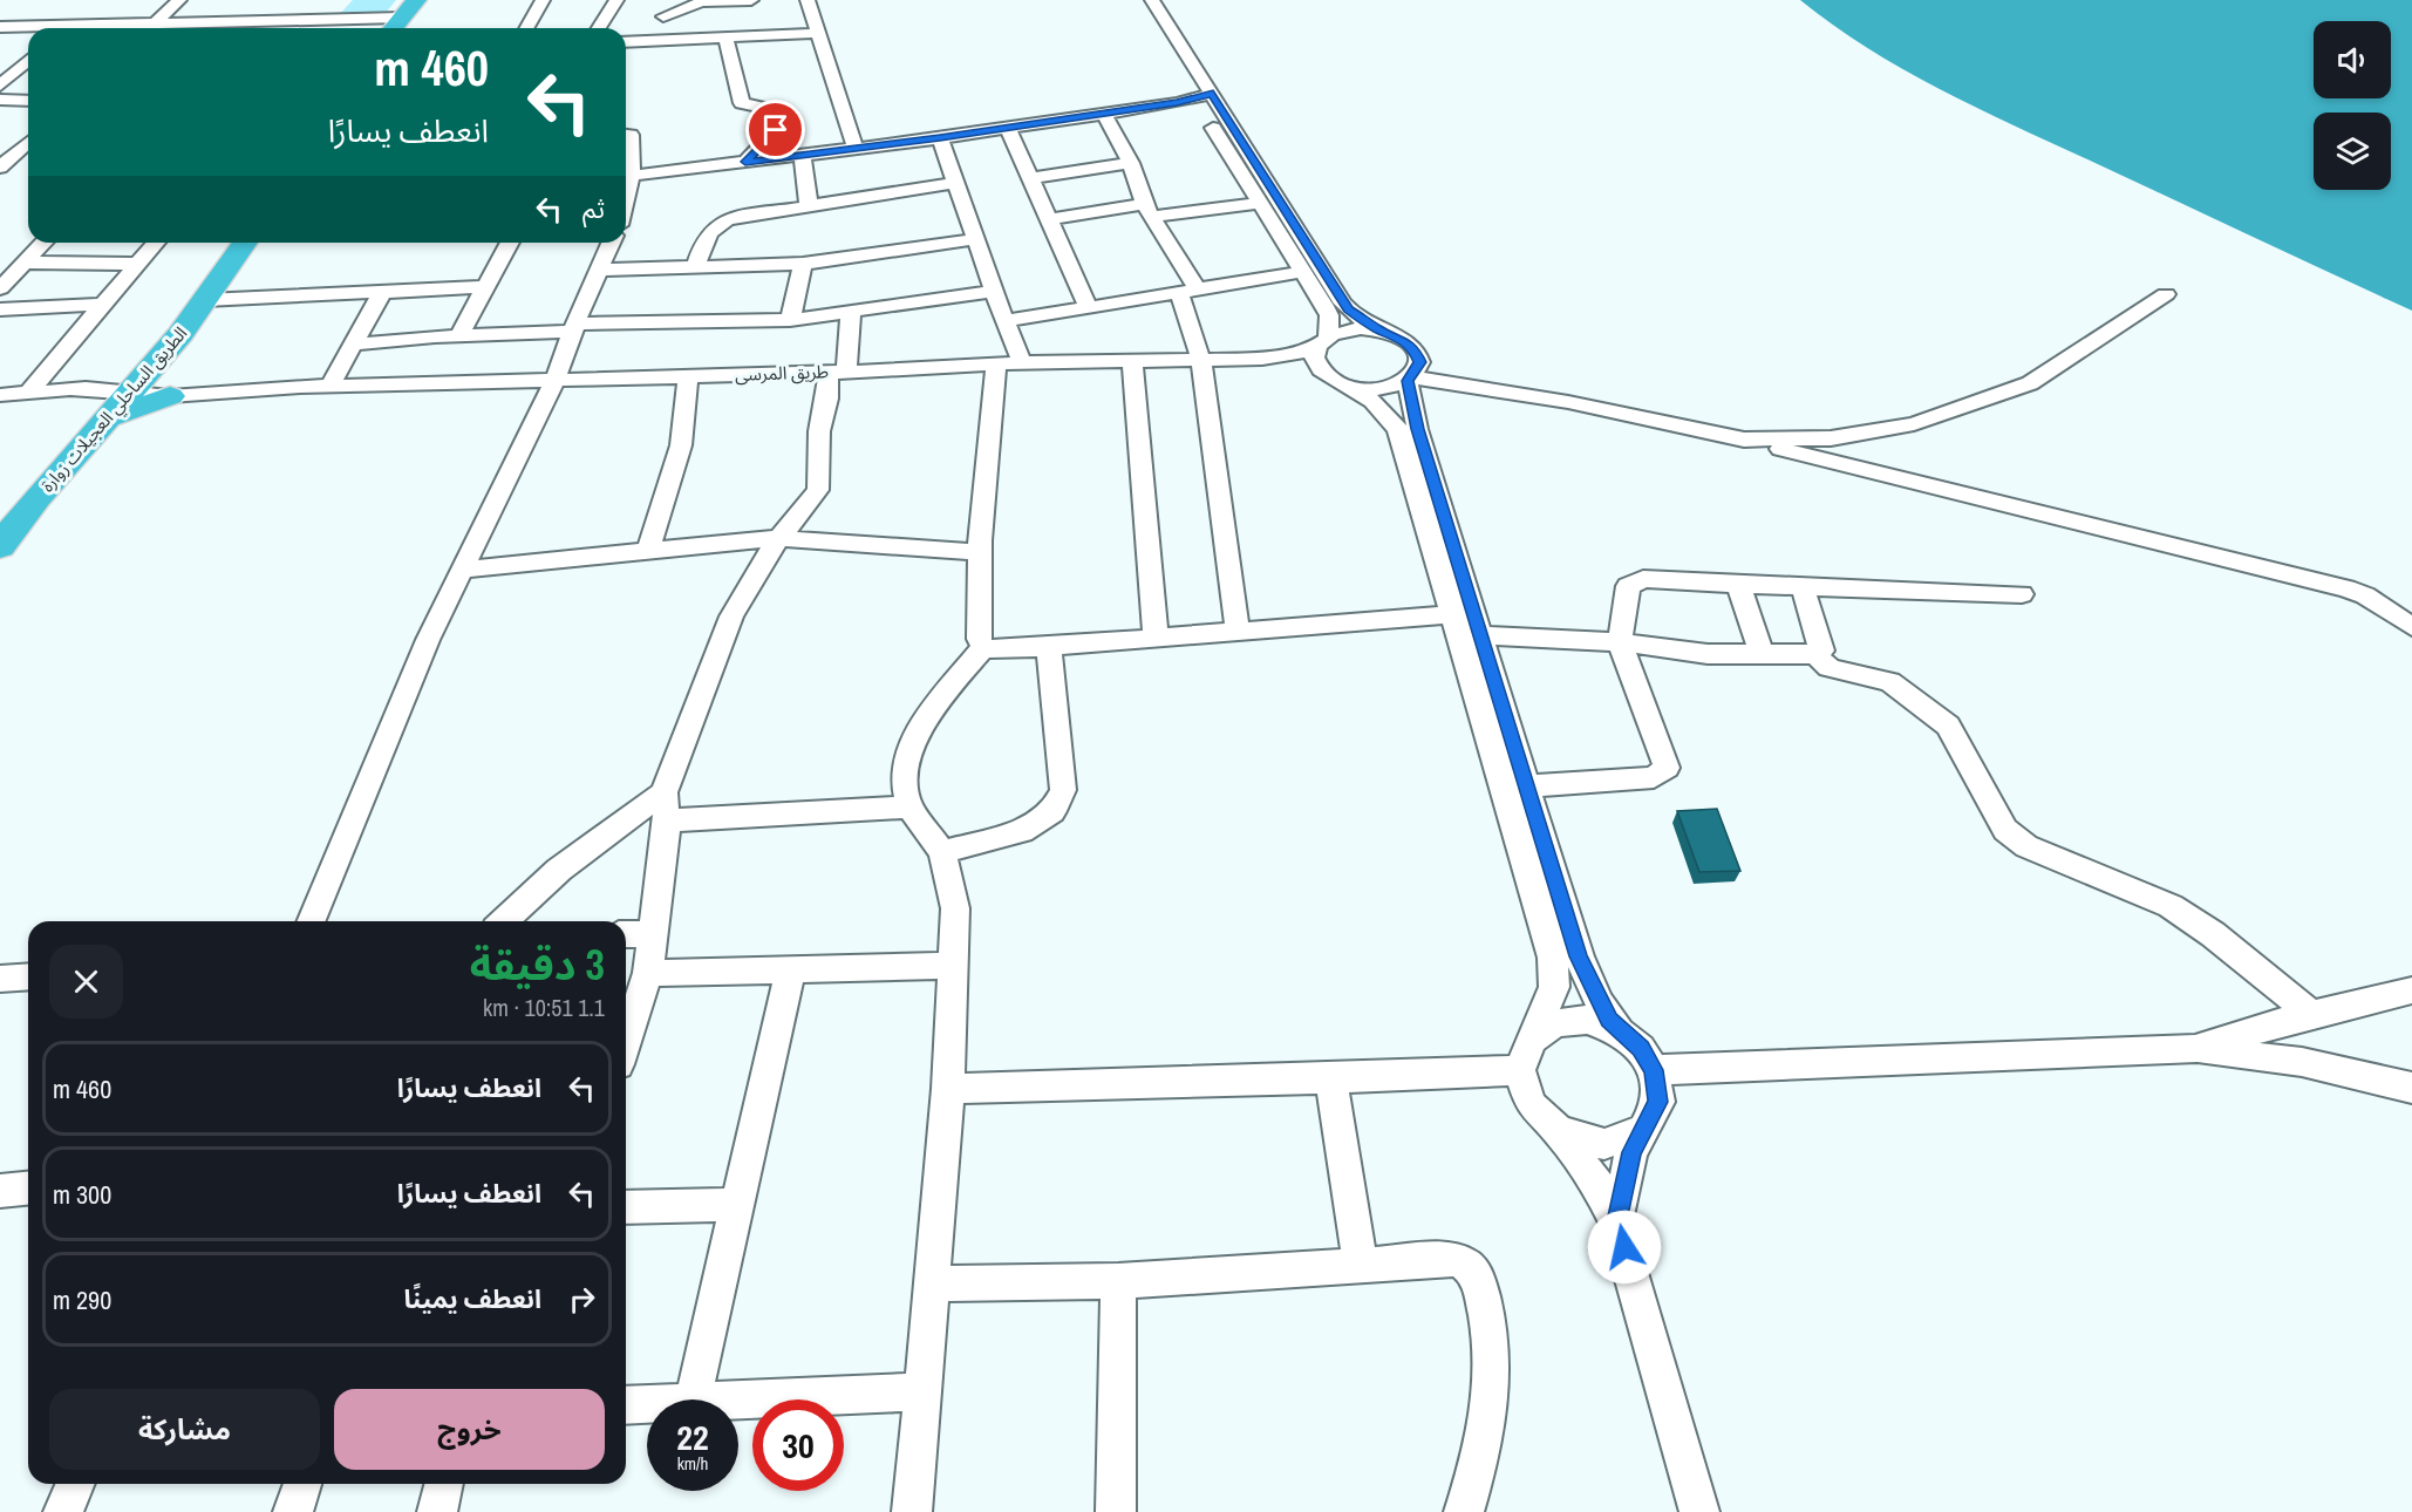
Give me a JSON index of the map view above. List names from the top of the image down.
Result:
{
  "streets": {
    "highway": ["الطريق الساحلي العجيلات زوارة"],
    "street": ["طريق المرسى"]
  },
  "crossings": [
    ["طريق المرسى", "الطريق الساحلي العجيلات زوارة"]
  ],
  "page": {
    "turn": ["460 m", "انعطف يسارًا"],
    "then": "ثم",
    "heading": ["3 دقيقة", "1.1 km · 10:51"],
    "list": [
      {
        "name": "انعطف يسارًا",
        "value": "460 m"
      },
      {
        "name": "انعطف يسارًا",
        "value": "300 m"
      },
      {
        "name": "انعطف يمينًا",
        "value": "290 m"
      }
    ],
    "buttons": ["خروج", "مشاركة"],
    "speed": "22 km/h",
    "limit": "30"
  }
}
